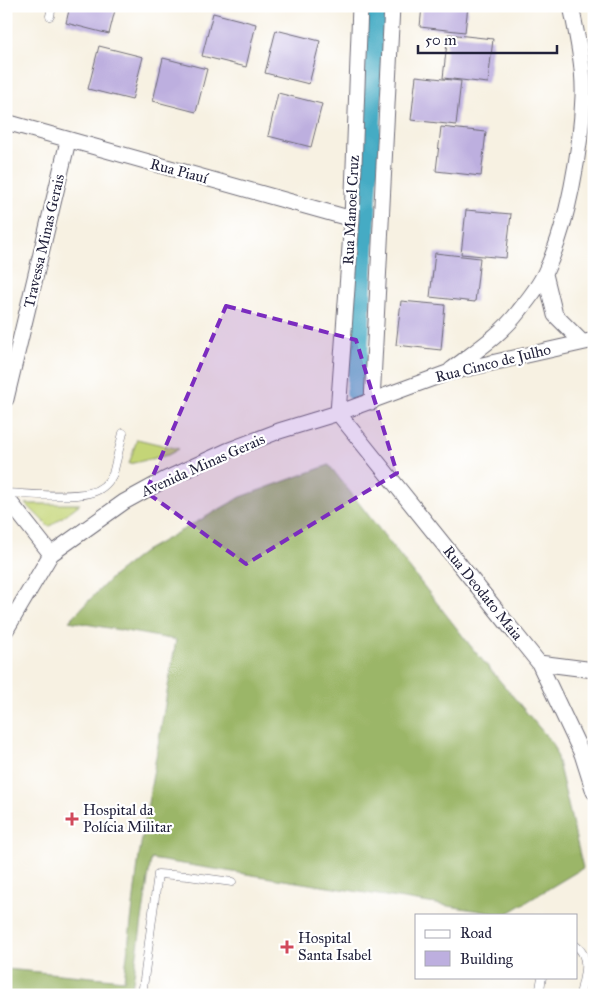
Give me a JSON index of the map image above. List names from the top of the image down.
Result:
{
  "streets": {
    "street": [
      "Rua Piauí",
      "Rua Manoel Cruz",
      "Travessa Minas Gerais",
      "Rua Cinco de Julho",
      "Avenida Minas Gerais",
      "Rua Deodato Maia"
    ]
  },
  "crossings": [
    ["Rua Piauí", "Rua Manoel Cruz"],
    ["Rua Piauí", "Travessa Minas Gerais"],
    ["Rua Manoel Cruz", "Rua Cinco de Julho"],
    ["Rua Manoel Cruz", "Avenida Minas Gerais"],
    ["Rua Manoel Cruz", "Rua Deodato Maia"],
    ["Rua Cinco de Julho", "Avenida Minas Gerais"],
    ["Rua Cinco de Julho", "Rua Deodato Maia"],
    ["Avenida Minas Gerais", "Rua Deodato Maia"]
  ],
  "places": {
    "health": ["Hospital da Polícia Militar", "Hospital Santa Isabel"]
  },
  "legend": ["Road", "Building"],
  "scale_bar": "50 m"
}
